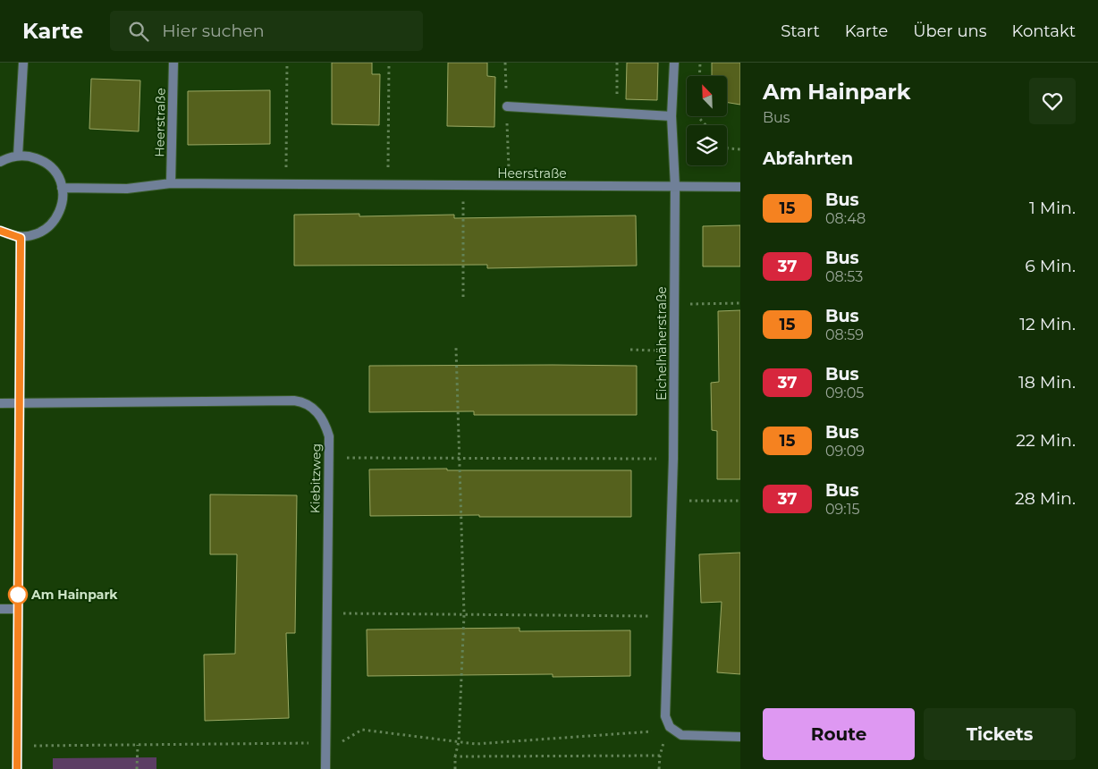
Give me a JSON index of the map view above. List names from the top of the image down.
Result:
{
  "streets": {
    "street": ["Heerstraße", "Eichelhäherstraße", "Kiebitzweg"]
  },
  "crossings": [
    ["Heerstraße", "Eichelhäherstraße"]
  ],
  "places": ["Am Hainpark"],
  "lines": ["bus line 15"],
  "north": "top left",
  "page": {
    "header": "Karte",
    "search": "Hier suchen",
    "nav": [
      "Start",
      "Karte",
      "Über uns",
      "Kontakt"
    ],
    "heading": [
      ["Am Hainpark", "Bus"],
      "Abfahrten"
    ],
    "list": [
      {
        "mark": "15",
        "name": "Bus",
        "note": "08:48",
        "value": "1 Min."
      },
      {
        "mark": "37",
        "name": "Bus",
        "note": "08:53",
        "value": "6 Min."
      },
      {
        "mark": "15",
        "name": "Bus",
        "note": "08:59",
        "value": "12 Min."
      },
      {
        "mark": "37",
        "name": "Bus",
        "note": "09:05",
        "value": "18 Min."
      },
      {
        "mark": "15",
        "name": "Bus",
        "note": "09:09",
        "value": "22 Min."
      },
      {
        "mark": "37",
        "name": "Bus",
        "note": "09:15",
        "value": "28 Min."
      }
    ],
    "buttons": ["Route", "Tickets"]
  }
}
